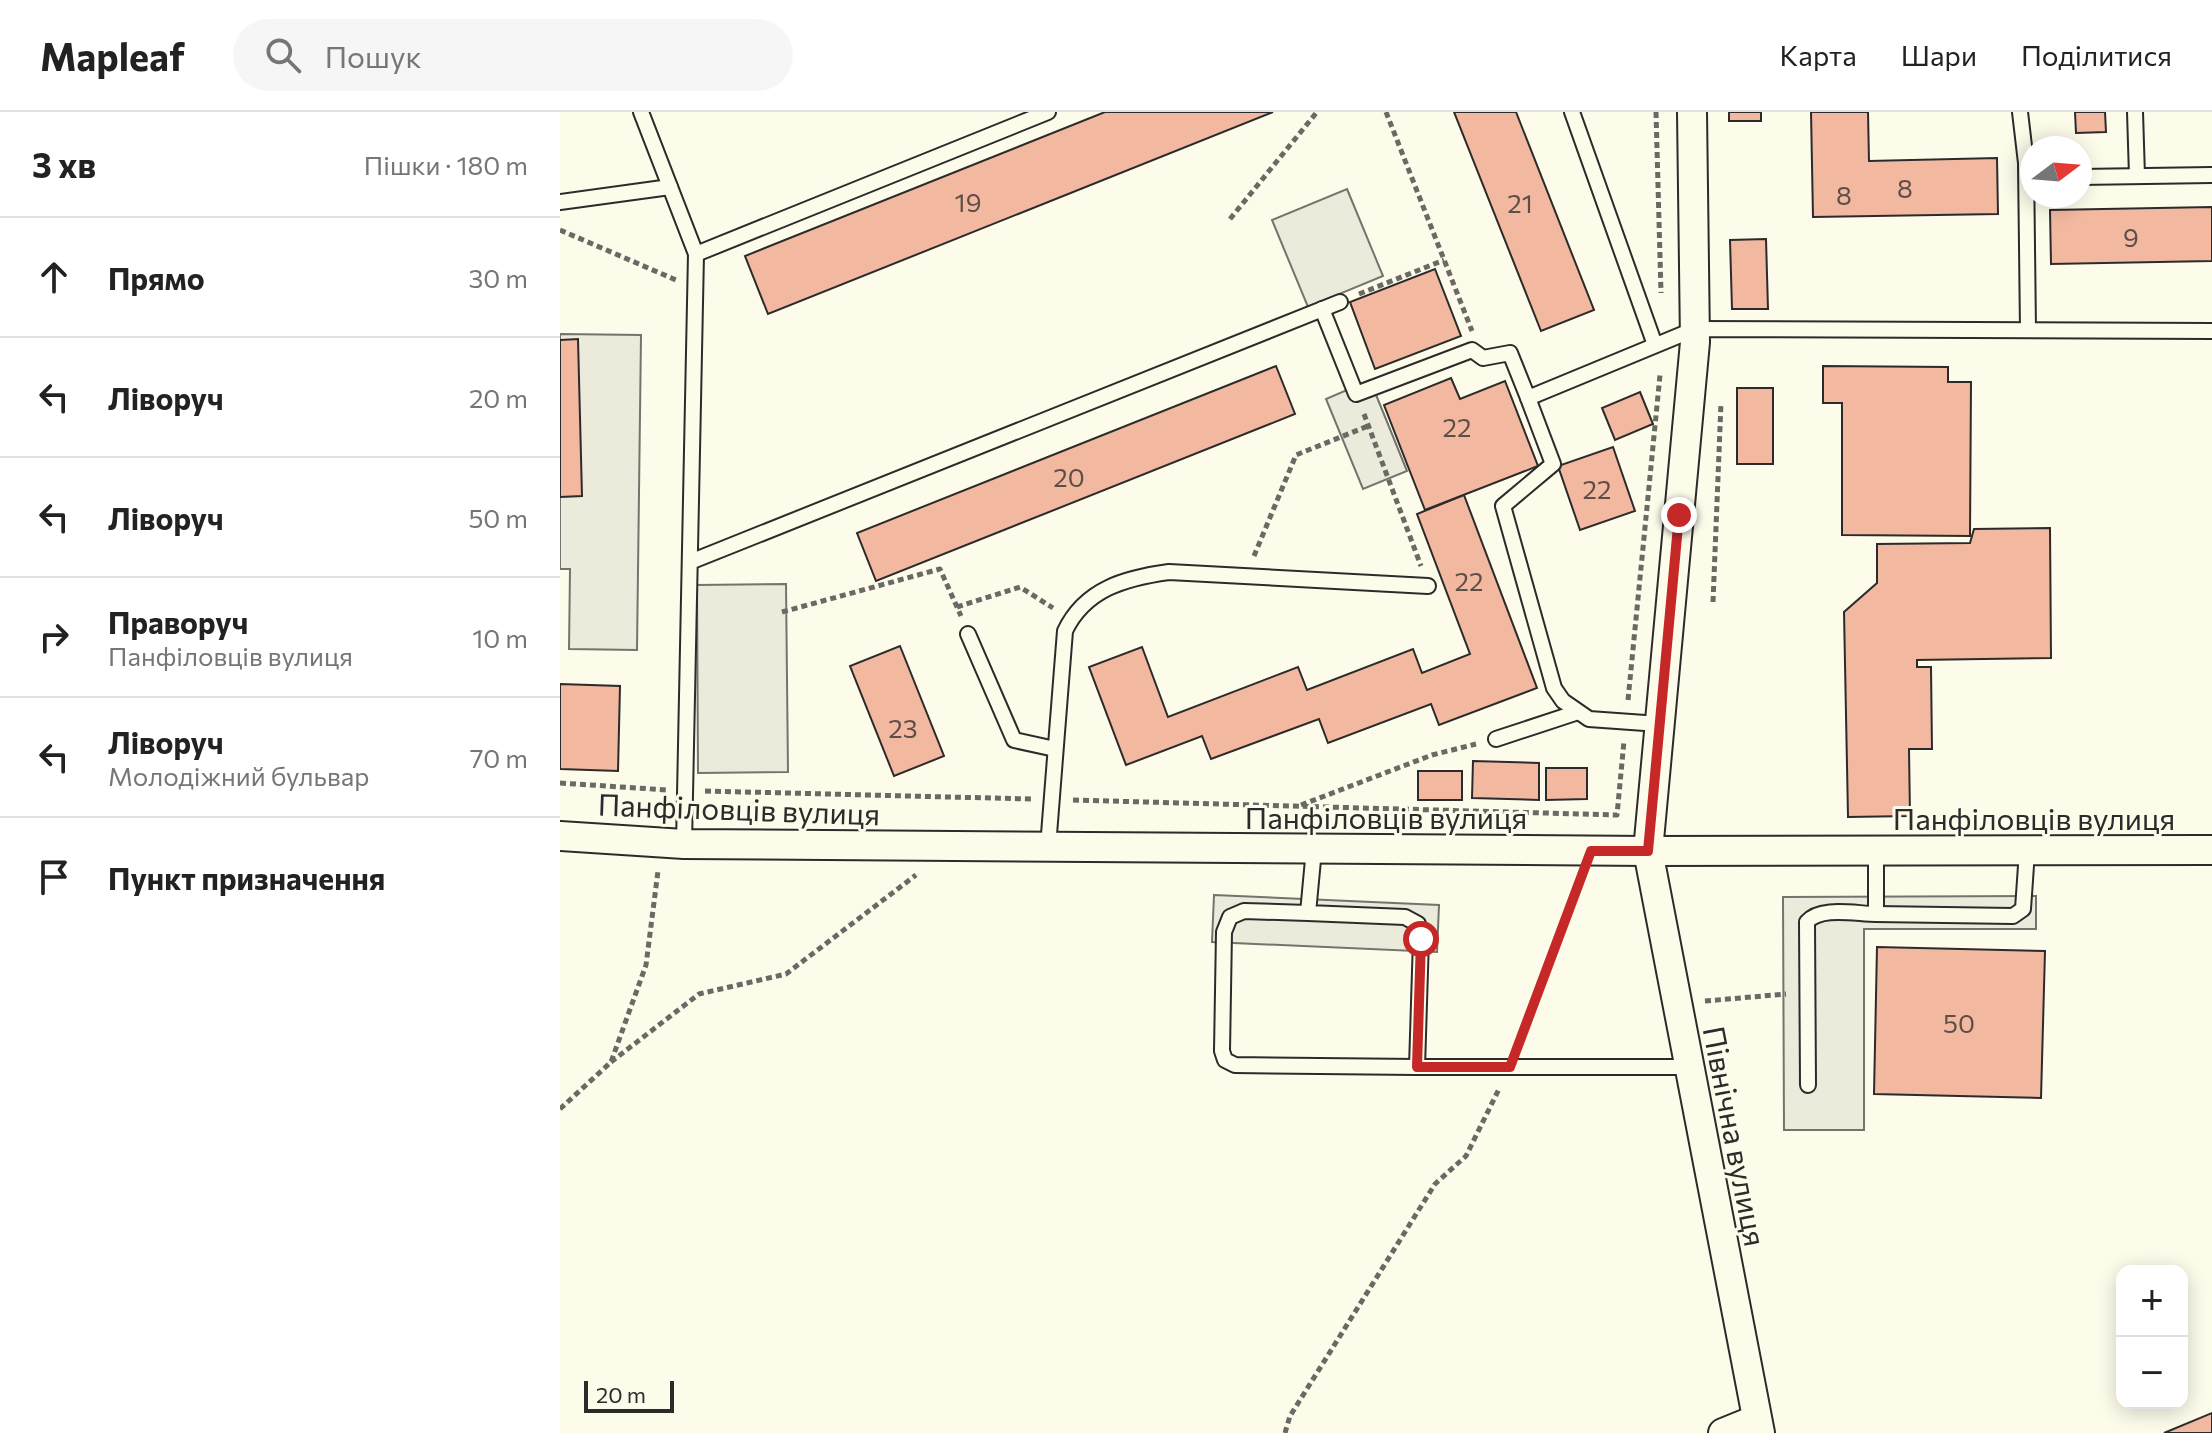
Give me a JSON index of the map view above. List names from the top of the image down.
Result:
{
  "streets": {
    "street": ["Панфіловців вулиця", "Північна вулиця"]
  },
  "crossings": [
    ["Панфіловців вулиця", "Північна вулиця"]
  ],
  "house_numbers": [
    "8",
    "8",
    "19",
    "21",
    "9",
    "22",
    "20",
    "22",
    "22",
    "23",
    "50"
  ],
  "scale_bar": "20 m",
  "north": "right",
  "page": {
    "header": "Mapleaf",
    "search": "Пошук",
    "nav": ["Карта", "Шари", "Поділитися"],
    "heading": ["3 хв", "Пішки · 180 m"],
    "list": [
      ["Прямо", "30 m"],
      ["Ліворуч", "20 m"],
      ["Ліворуч", "50 m"],
      ["Праворуч", "Панфіловців вулиця", "10 m"],
      ["Ліворуч", "Молодіжний бульвар", "70 m"],
      "Пункт призначення"
    ],
    "map_buttons": ["+", "−"],
    "scale": "20 m"
  }
}
